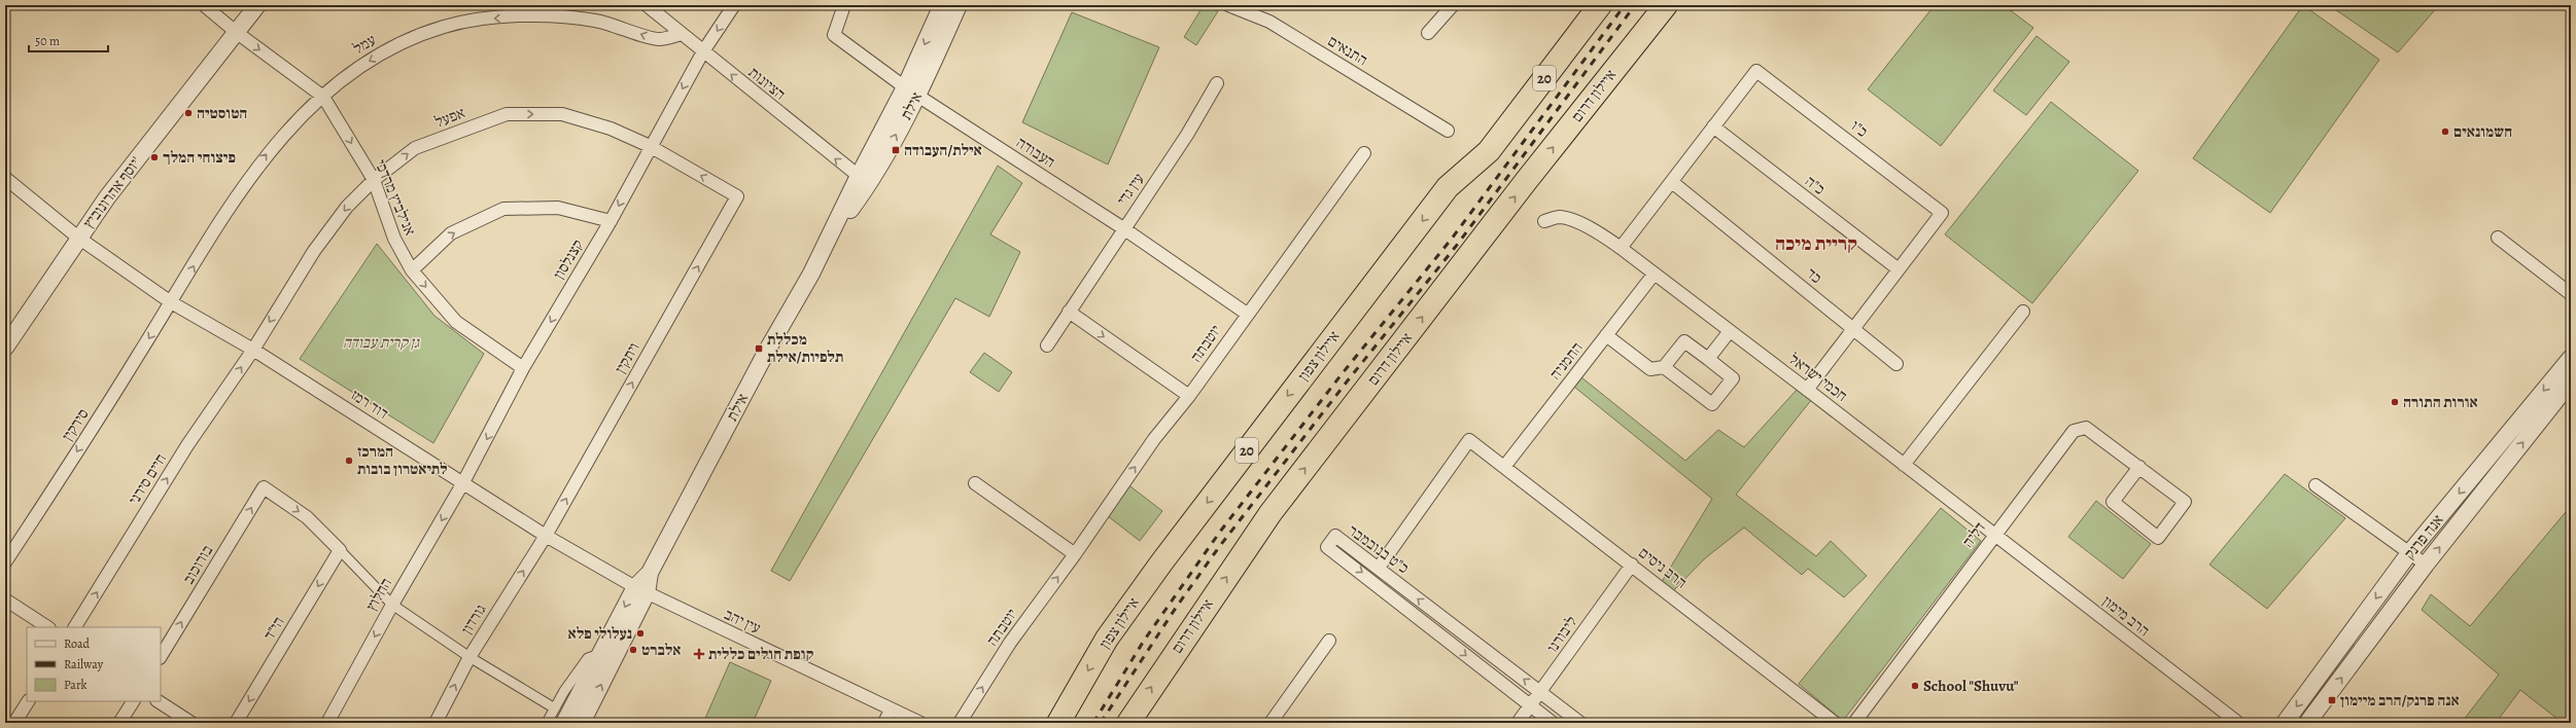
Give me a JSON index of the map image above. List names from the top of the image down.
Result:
{
  "streets": {
    "highway": ["20", "איילון דרום", "איילון צפון"],
    "street": [
      "עמל",
      "התנאים",
      "הציונות",
      "אילת",
      "אפעל",
      "כ\"ו",
      "העבודה",
      "כ\"ה",
      "עין גדי",
      "יוסף אהרונוביץ'",
      "אנילביץ מרדכי",
      "קצנלסון",
      "כד",
      "יוטבתה",
      "ויתקין",
      "החמניה",
      "חכמי ישראל",
      "דוד רמז",
      "סירקין",
      "חיים סירני",
      "דליה",
      "אנה פרנק",
      "כ\"ט בנובמבר",
      "בורוכוב",
      "הרב ניסים",
      "החלוץ",
      "הרב מימון",
      "גורדון",
      "עין יהב",
      "הי\"ד",
      "ליבורנו"
    ]
  },
  "crossings": [
    ["עמל", "הציונות"],
    ["עמל", "אנילביץ מרדכי"],
    ["עמל", "דוד רמז"],
    ["עמל", "סירקין"],
    ["הציונות", "אילת"],
    ["הציונות", "קצנלסון"],
    ["אילת", "העבודה"],
    ["אילת", "דוד רמז"],
    ["אילת", "עין יהב"],
    ["אפעל", "אנילביץ מרדכי"],
    ["אפעל", "קצנלסון"],
    ["אפעל", "ויתקין"],
    ["אפעל", "דוד רמז"],
    ["אפעל", "חיים סירני"],
    ["כ\"ו", "כ\"ה"],
    ["העבודה", "עין גדי"],
    ["העבודה", "יוטבתה"],
    ["יוסף אהרונוביץ'", "אנילביץ מרדכי"],
    ["יוסף אהרונוביץ'", "דוד רמז"],
    ["אנילביץ מרדכי", "קצנלסון"],
    ["קצנלסון", "דוד רמז"],
    ["קצנלסון", "החלוץ"],
    ["ויתקין", "דוד רמז"],
    ["ויתקין", "גורדון"],
    ["החמניה", "חכמי ישראל"],
    ["החמניה", "הרב ניסים"],
    ["חכמי ישראל", "דליה"],
    ["חכמי ישראל", "הרב מימון"],
    ["דוד רמז", "סירקין"],
    ["דוד רמז", "חיים סירני"],
    ["דוד רמז", "החלוץ"],
    ["דוד רמז", "גורדון"],
    ["דוד רמז", "עין יהב"],
    ["דליה", "הרב מימון"],
    ["כ\"ט בנובמבר", "הרב ניסים"],
    ["כ\"ט בנובמבר", "ליבורנו"],
    ["בורוכוב", "הי\"ד"],
    ["הרב ניסים", "ליבורנו"]
  ],
  "one_way": [
    "הציונות",
    "איילון דרום",
    "אנילביץ מרדכי",
    "קצנלסון",
    "יוטבתה",
    "איילון צפון",
    "ויתקין",
    "סירקין",
    "חיים סירני",
    "החלוץ",
    "הי\"ד"
  ],
  "districts": ["קריית מיכה"],
  "parks": ["גן קרית עבודה"],
  "places": {
    "other": [
      "הטוסטיה",
      "חשמונאים",
      "פיצוחי המלך",
      "אורות התורה",
      "המרכז לתיאטרון בובות",
      "נעלולי פלא",
      "אלברט",
      "School \"Shuvu\""
    ],
    "transit": ["אילת/העבודה", "מכללת תלפיות/אילת", "אנה פרנק/הרב מיימון"],
    "health": ["קופת חולים כללית"]
  },
  "legend": ["Road", "Railway", "Park"],
  "scale_bar": "50 m"
}
